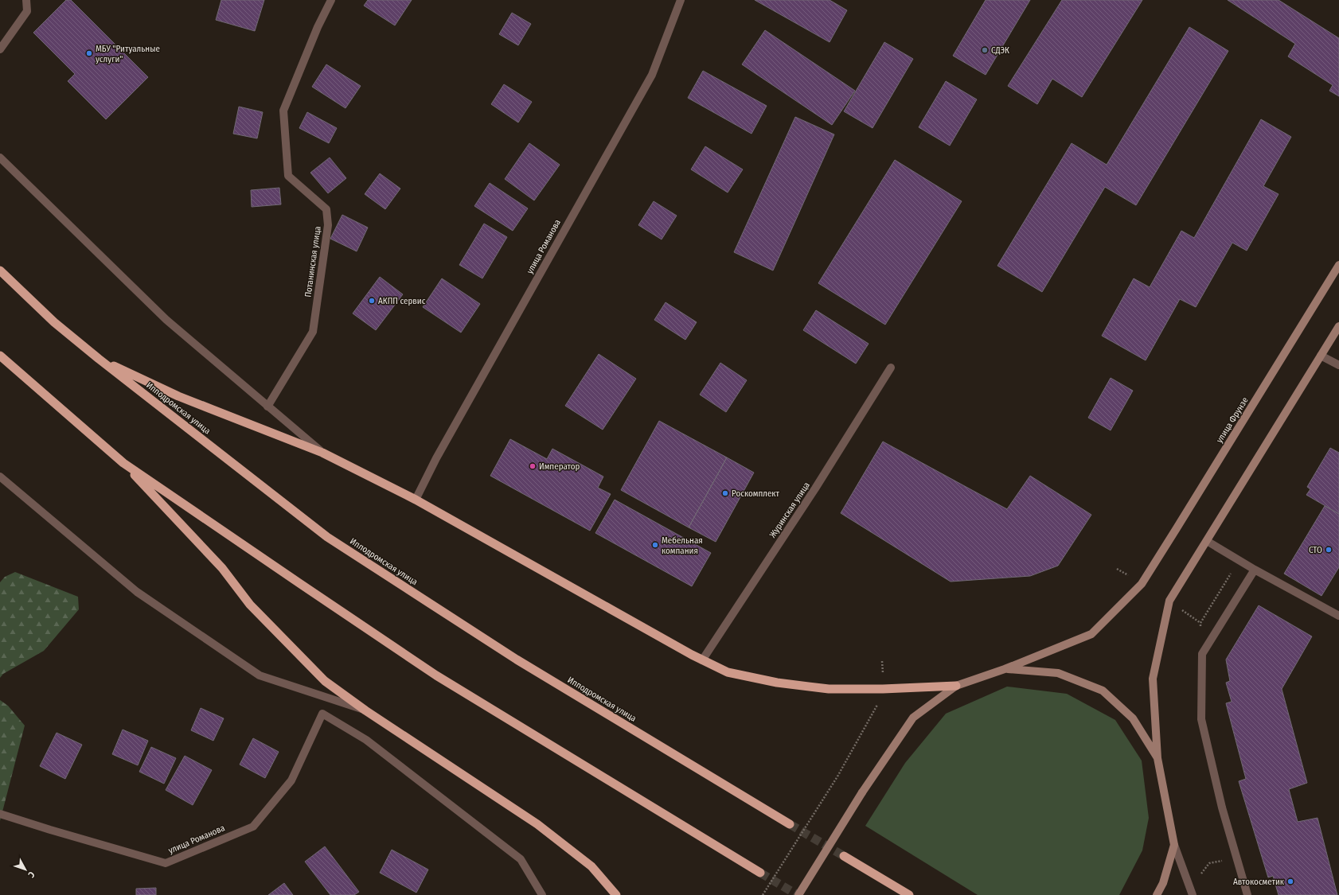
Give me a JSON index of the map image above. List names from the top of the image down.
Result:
{
  "streets": {
    "highway": ["Ипподромская улица"],
    "main road": ["улица Фрунзе"],
    "street": ["улица Романова", "Потанинская улица", "Журинская улица"]
  },
  "places": [
    "СДЭК",
    "МБУ \"Ритуальные услуги\"",
    "АКПП сервис",
    "Император",
    "Роскомплект",
    "Мебельная компания",
    "СТО",
    "Автокосметик"
  ],
  "north": "bottom right"
}
